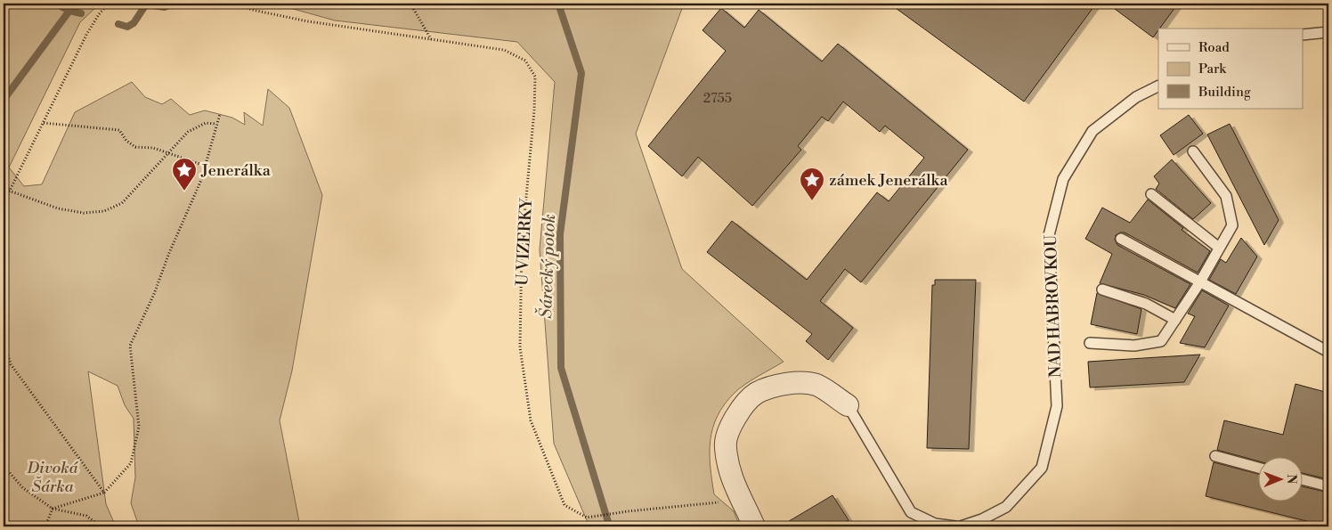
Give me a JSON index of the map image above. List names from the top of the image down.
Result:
{
  "streets": {
    "lane": ["NAD HABROVKOU"],
    "path": ["U VIZERKY"]
  },
  "water": ["Šárecký potok"],
  "parks": ["Divoká Šárka"],
  "places": {
    "place": ["Jenerálka", "zámek Jenerálka"]
  },
  "house_numbers": ["2755"],
  "legend": ["Road", "Park", "Building"],
  "north": "right"
}
